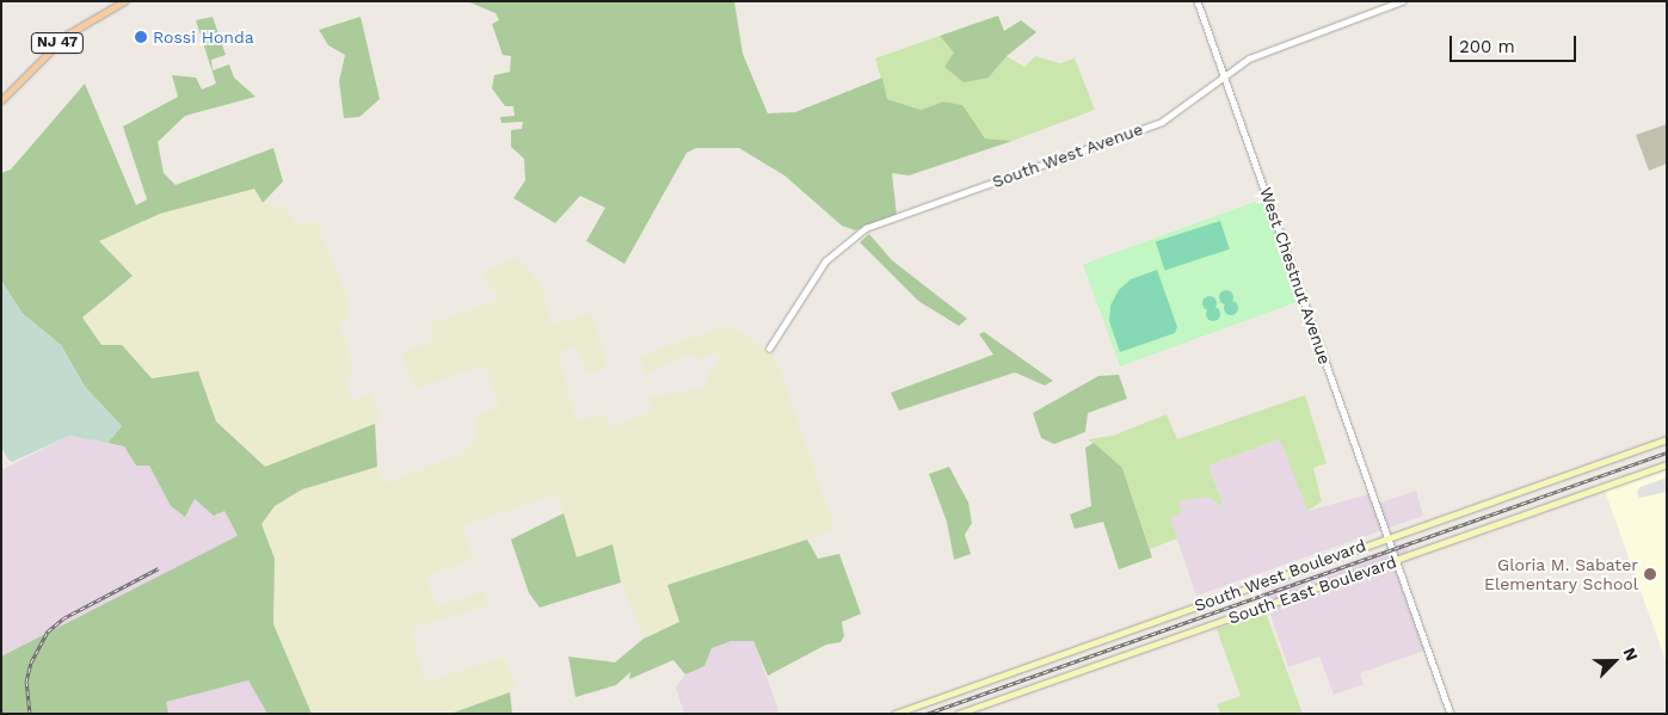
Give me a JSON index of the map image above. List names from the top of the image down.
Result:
{
  "streets": {
    "main road": ["NJ 47", "South West Boulevard", "South East Boulevard"],
    "street": ["South West Avenue", "West Chestnut Avenue"]
  },
  "crossings": [
    ["South West Avenue", "West Chestnut Avenue"],
    ["West Chestnut Avenue", "South West Boulevard"],
    ["West Chestnut Avenue", "South East Boulevard"]
  ],
  "places": ["Rossi Honda", "Gloria M. Sabater Elementary School"],
  "scale_bar": "200 m",
  "north": "top right"
}
